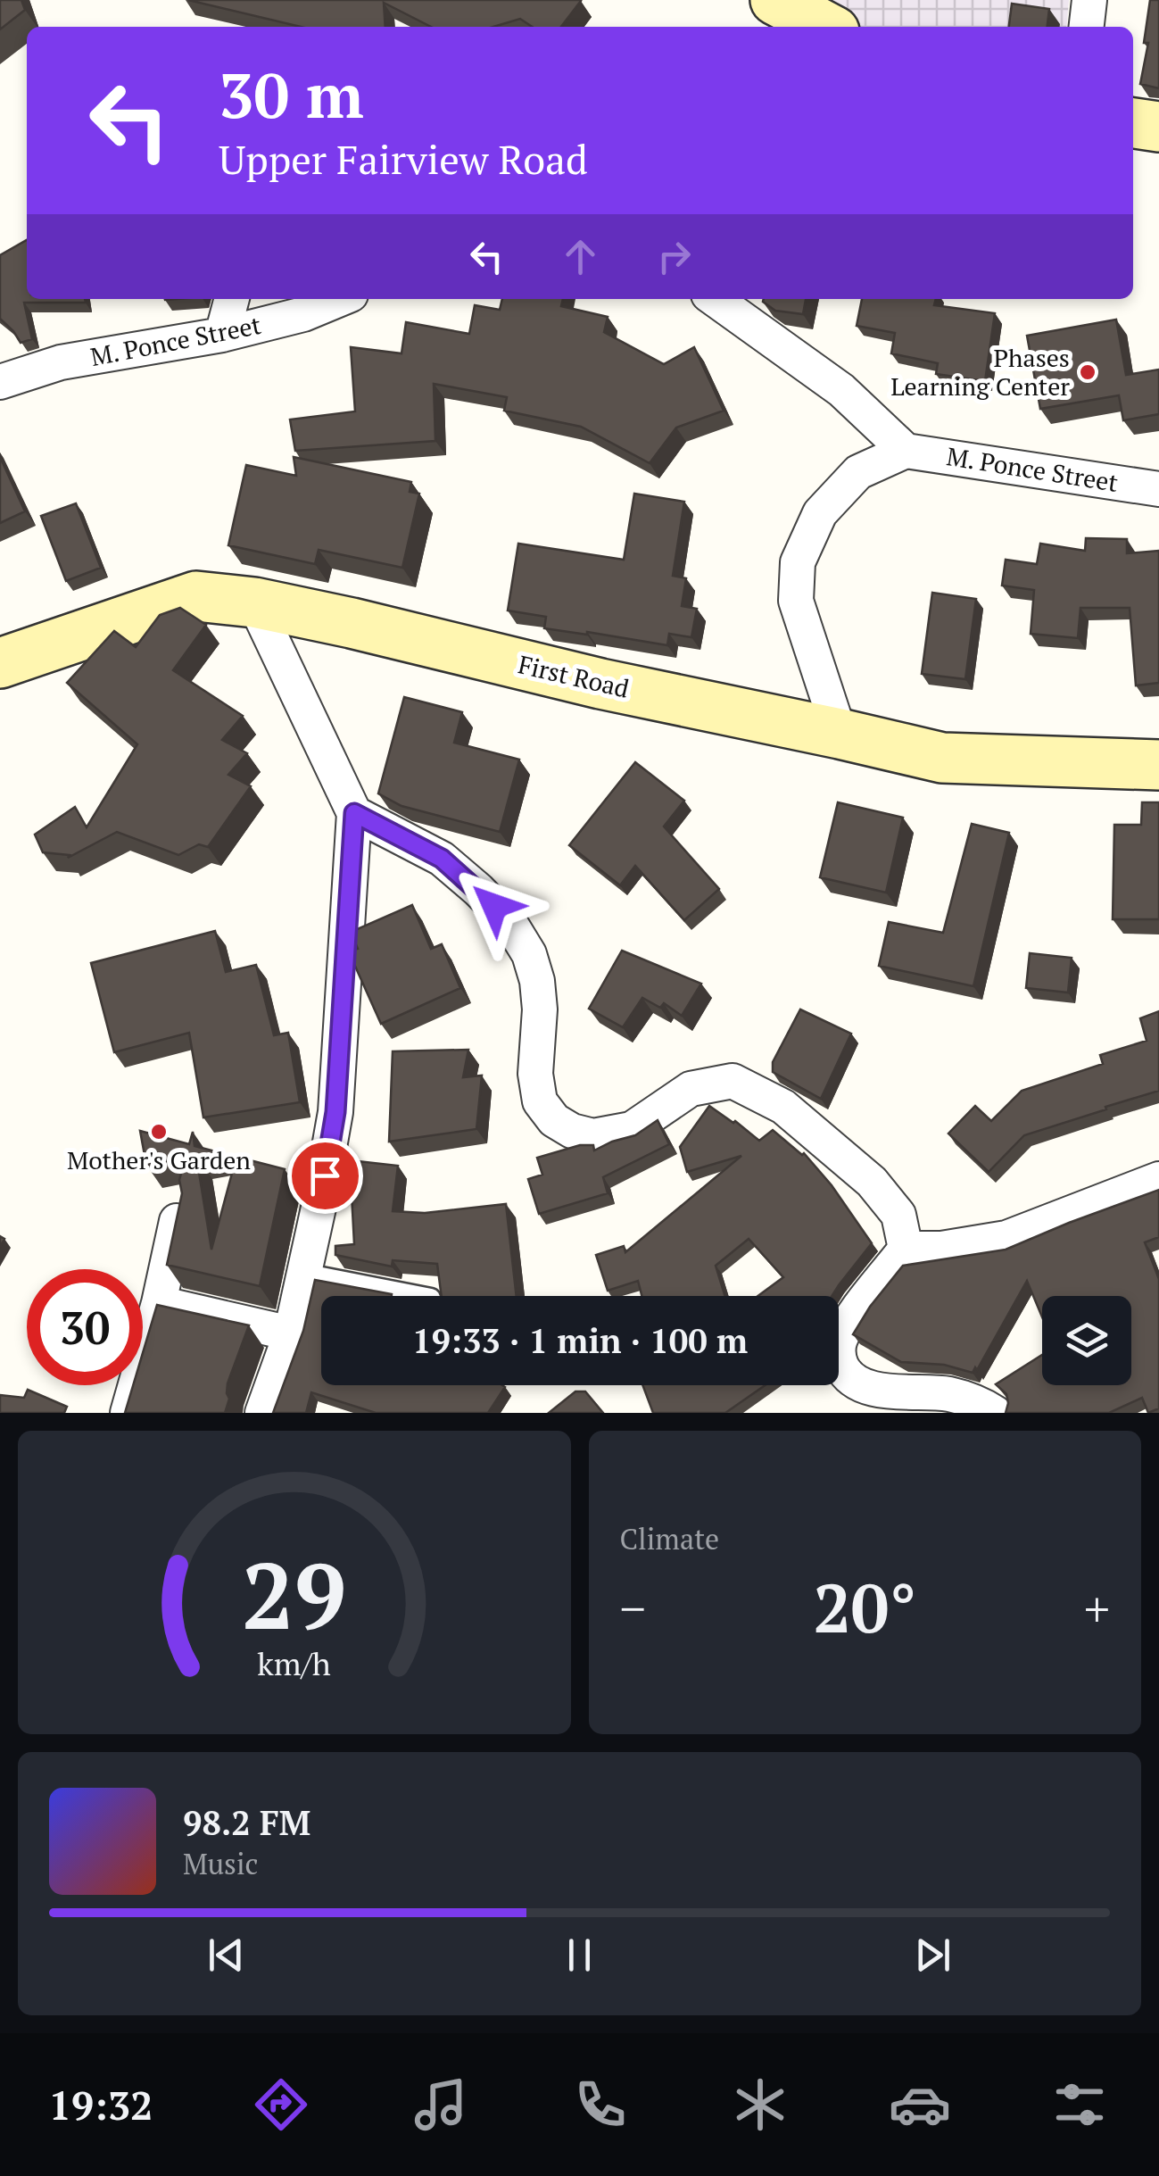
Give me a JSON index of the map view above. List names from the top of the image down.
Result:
{
  "streets": {
    "street": ["M. Ponce Street", "First Road"]
  },
  "places": ["Phases Learning Center", "Mother's Garden"],
  "page": {
    "turn": ["30 m", "Upper Fairview Road"],
    "limit": "30",
    "trip": "19:33 · 1 min · 100 m",
    "tile": "Climate",
    "heat": ["−", "20°", "+"],
    "song": ["98.2 FM", "Music"],
    "tabs": "19:32",
    "gauge": ["29", "km/h"]
  }
}
